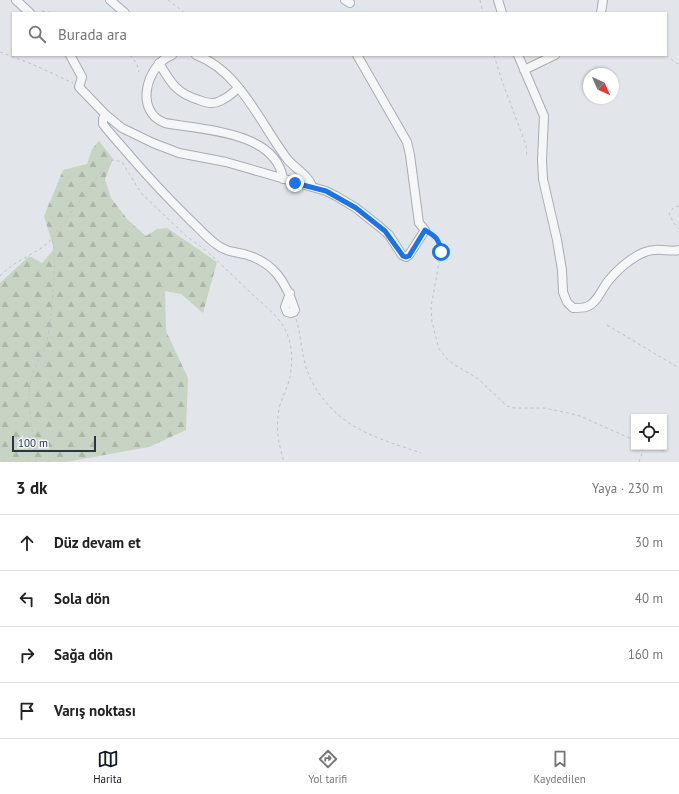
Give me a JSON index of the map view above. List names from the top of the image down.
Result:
{
  "scale_bar": "100 m",
  "north": "bottom right",
  "page": {
    "search": "Burada ara",
    "scale": "100 m",
    "heading": ["3 dk", "Yaya · 230 m"],
    "list": [
      ["Düz devam et", "30 m"],
      ["Sola dön", "40 m"],
      ["Sağa dön", "160 m"],
      "Varış noktası"
    ],
    "nav": ["Harita", "Yol tarifi", "Kaydedilen"]
  }
}
